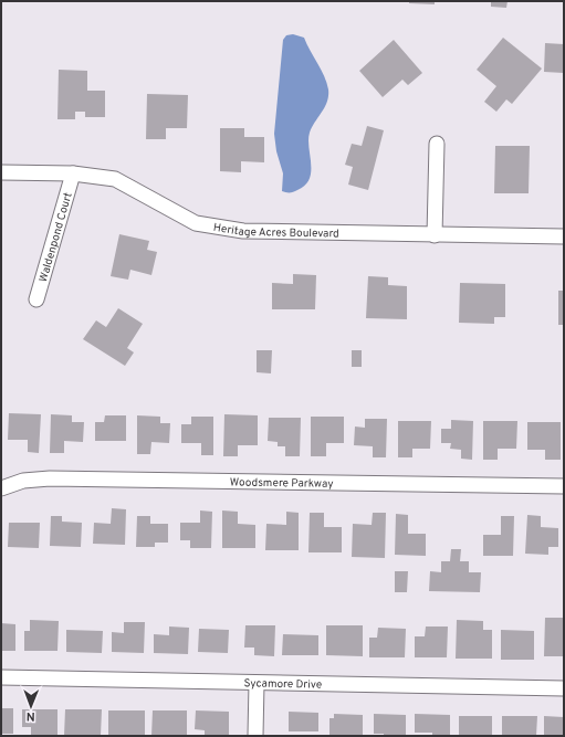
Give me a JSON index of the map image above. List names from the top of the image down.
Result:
{
  "streets": {
    "street": [
      "Heritage Acres Boulevard",
      "Waldenpond Court",
      "Woodsmere Parkway",
      "Sycamore Drive"
    ]
  },
  "crossings": [
    ["Heritage Acres Boulevard", "Waldenpond Court"]
  ],
  "north": "bottom"
}
